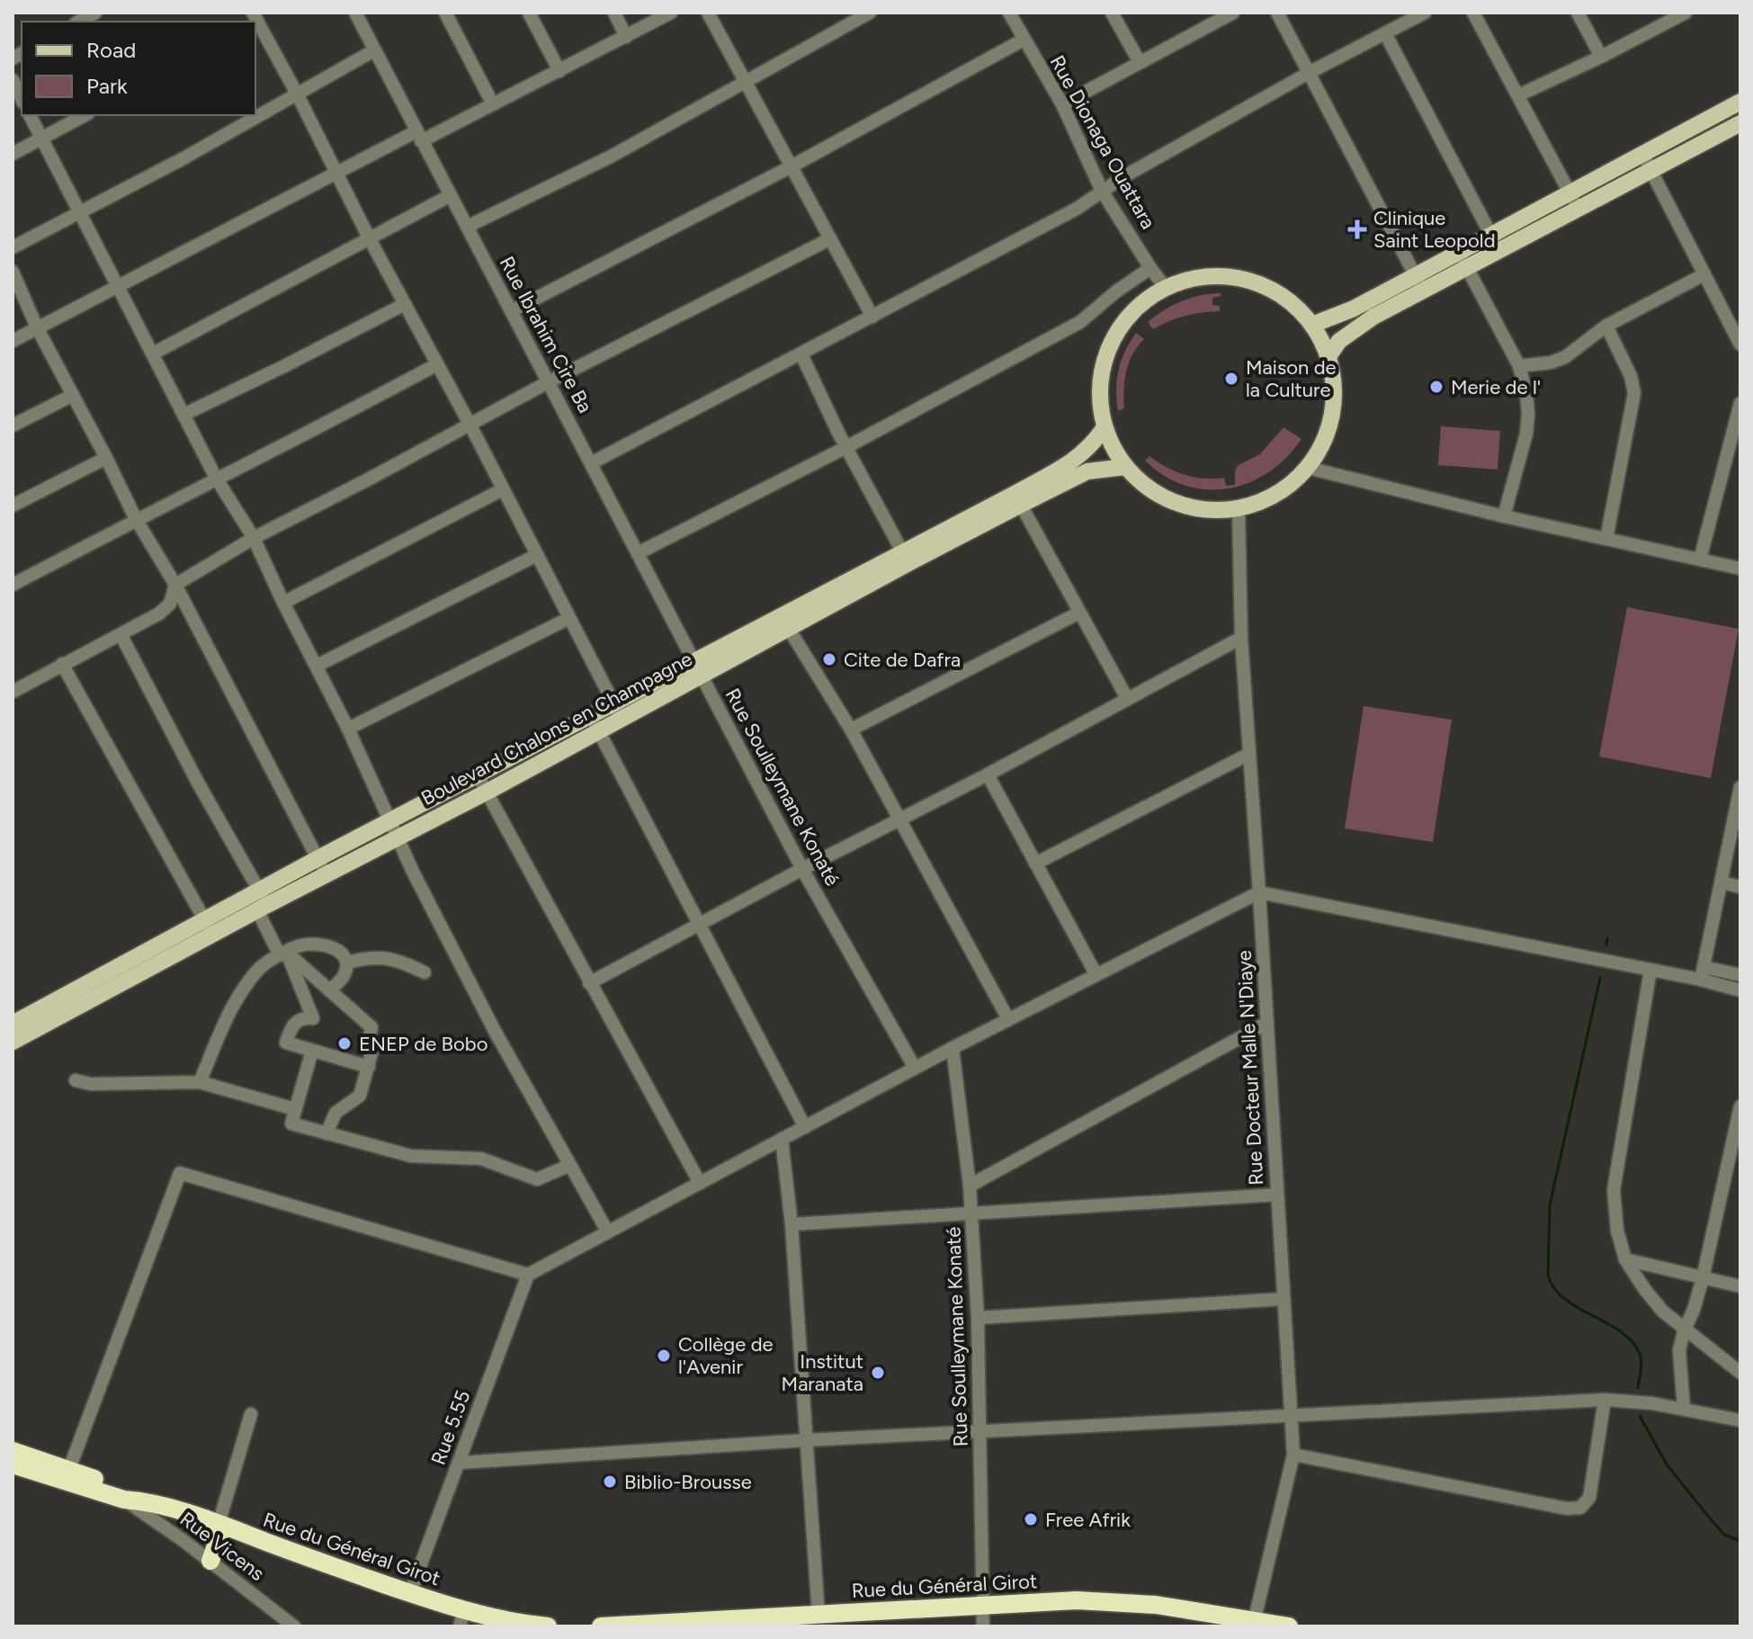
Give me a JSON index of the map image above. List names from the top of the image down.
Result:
{
  "streets": {
    "highway": ["Rue du Général Girot"],
    "main road": ["Boulevard Chalons en Champagne"],
    "street": [
      "Rue Dionaga Ouattara",
      "Rue Ibrahim Cire Ba",
      "Rue Soulleymane Konaté",
      "Rue Docteur Malle N'Diaye",
      "Rue 5.55",
      "Rue Vicens"
    ]
  },
  "crossings": [
    ["Rue Dionaga Ouattara", "Boulevard Chalons en Champagne"],
    ["Rue Dionaga Ouattara", "Rue Docteur Malle N'Diaye"],
    ["Rue Ibrahim Cire Ba", "Boulevard Chalons en Champagne"],
    ["Rue Ibrahim Cire Ba", "Rue Soulleymane Konaté"],
    ["Boulevard Chalons en Champagne", "Rue Soulleymane Konaté"],
    ["Boulevard Chalons en Champagne", "Rue Docteur Malle N'Diaye"],
    ["Rue Soulleymane Konaté", "Rue du Général Girot"],
    ["Rue Docteur Malle N'Diaye", "Rue du Général Girot"],
    ["Rue 5.55", "Rue du Général Girot"]
  ],
  "places": {
    "health": ["Clinique Saint Leopold"],
    "other": [
      "Maison de la Culture",
      "Merie de l'",
      "Cite de Dafra",
      "ENEP de Bobo",
      "Collège de l'Avenir",
      "Institut Maranata",
      "Biblio-Brousse",
      "Free Afrik"
    ]
  },
  "legend": ["Road", "Park"]
}
